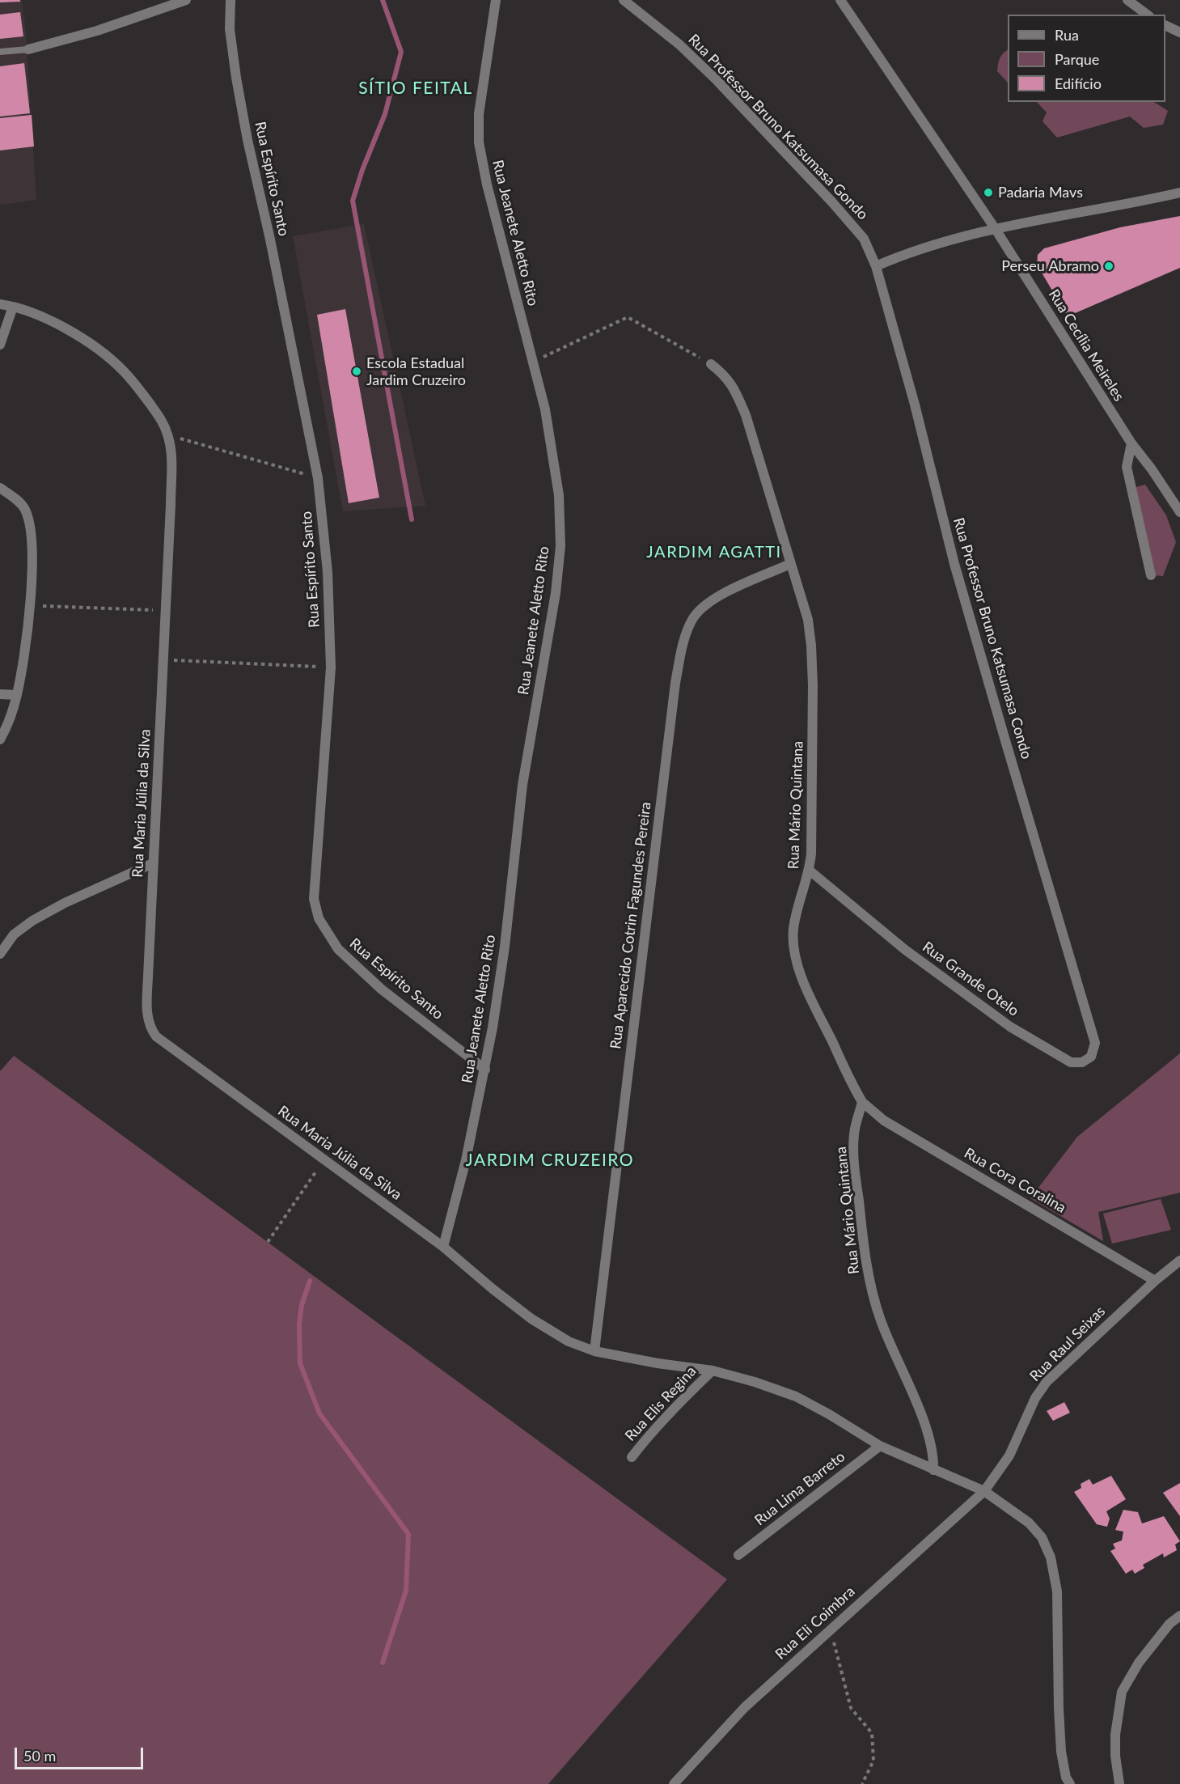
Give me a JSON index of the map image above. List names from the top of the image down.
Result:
{
  "streets": {
    "street": [
      "Rua Professor Bruno Katsumasa Gondo",
      "Rua Espírito Santo",
      "Rua Jeanete Aletto Rito",
      "Rua Cecília Meireles",
      "Rua Professor Bruno Katsumasa Condo",
      "Rua Maria Júlia da Silva",
      "Rua Mário Quintana",
      "Rua Aparecido Cotrin Fagundes Pereira",
      "Rua Grande Otelo",
      "Rua Cora Coralina",
      "Rua Raul Seixas",
      "Rua Elis Regina",
      "Rua Lima Barreto",
      "Rua Eli Coimbra"
    ]
  },
  "crossings": [
    ["Rua Professor Bruno Katsumasa Gondo", "Rua Professor Bruno Katsumasa Condo"],
    ["Rua Espírito Santo", "Rua Jeanete Aletto Rito"],
    ["Rua Jeanete Aletto Rito", "Rua Maria Júlia da Silva"],
    ["Rua Professor Bruno Katsumasa Condo", "Rua Grande Otelo"],
    ["Rua Maria Júlia da Silva", "Rua Mário Quintana"],
    ["Rua Maria Júlia da Silva", "Rua Aparecido Cotrin Fagundes Pereira"],
    ["Rua Maria Júlia da Silva", "Rua Raul Seixas"],
    ["Rua Maria Júlia da Silva", "Rua Elis Regina"],
    ["Rua Maria Júlia da Silva", "Rua Lima Barreto"],
    ["Rua Maria Júlia da Silva", "Rua Eli Coimbra"],
    ["Rua Mário Quintana", "Rua Aparecido Cotrin Fagundes Pereira"],
    ["Rua Mário Quintana", "Rua Grande Otelo"],
    ["Rua Mário Quintana", "Rua Cora Coralina"],
    ["Rua Cora Coralina", "Rua Raul Seixas"],
    ["Rua Raul Seixas", "Rua Eli Coimbra"]
  ],
  "districts": ["SÍTIO FEITAL", "JARDIM AGATTI", "JARDIM CRUZEIRO"],
  "places": ["Padaria Mavs", "Perseu Abramo", "Escola Estadual Jardim Cruzeiro"],
  "legend": ["Rua", "Parque", "Edifício"],
  "scale_bar": "50 m"
}
